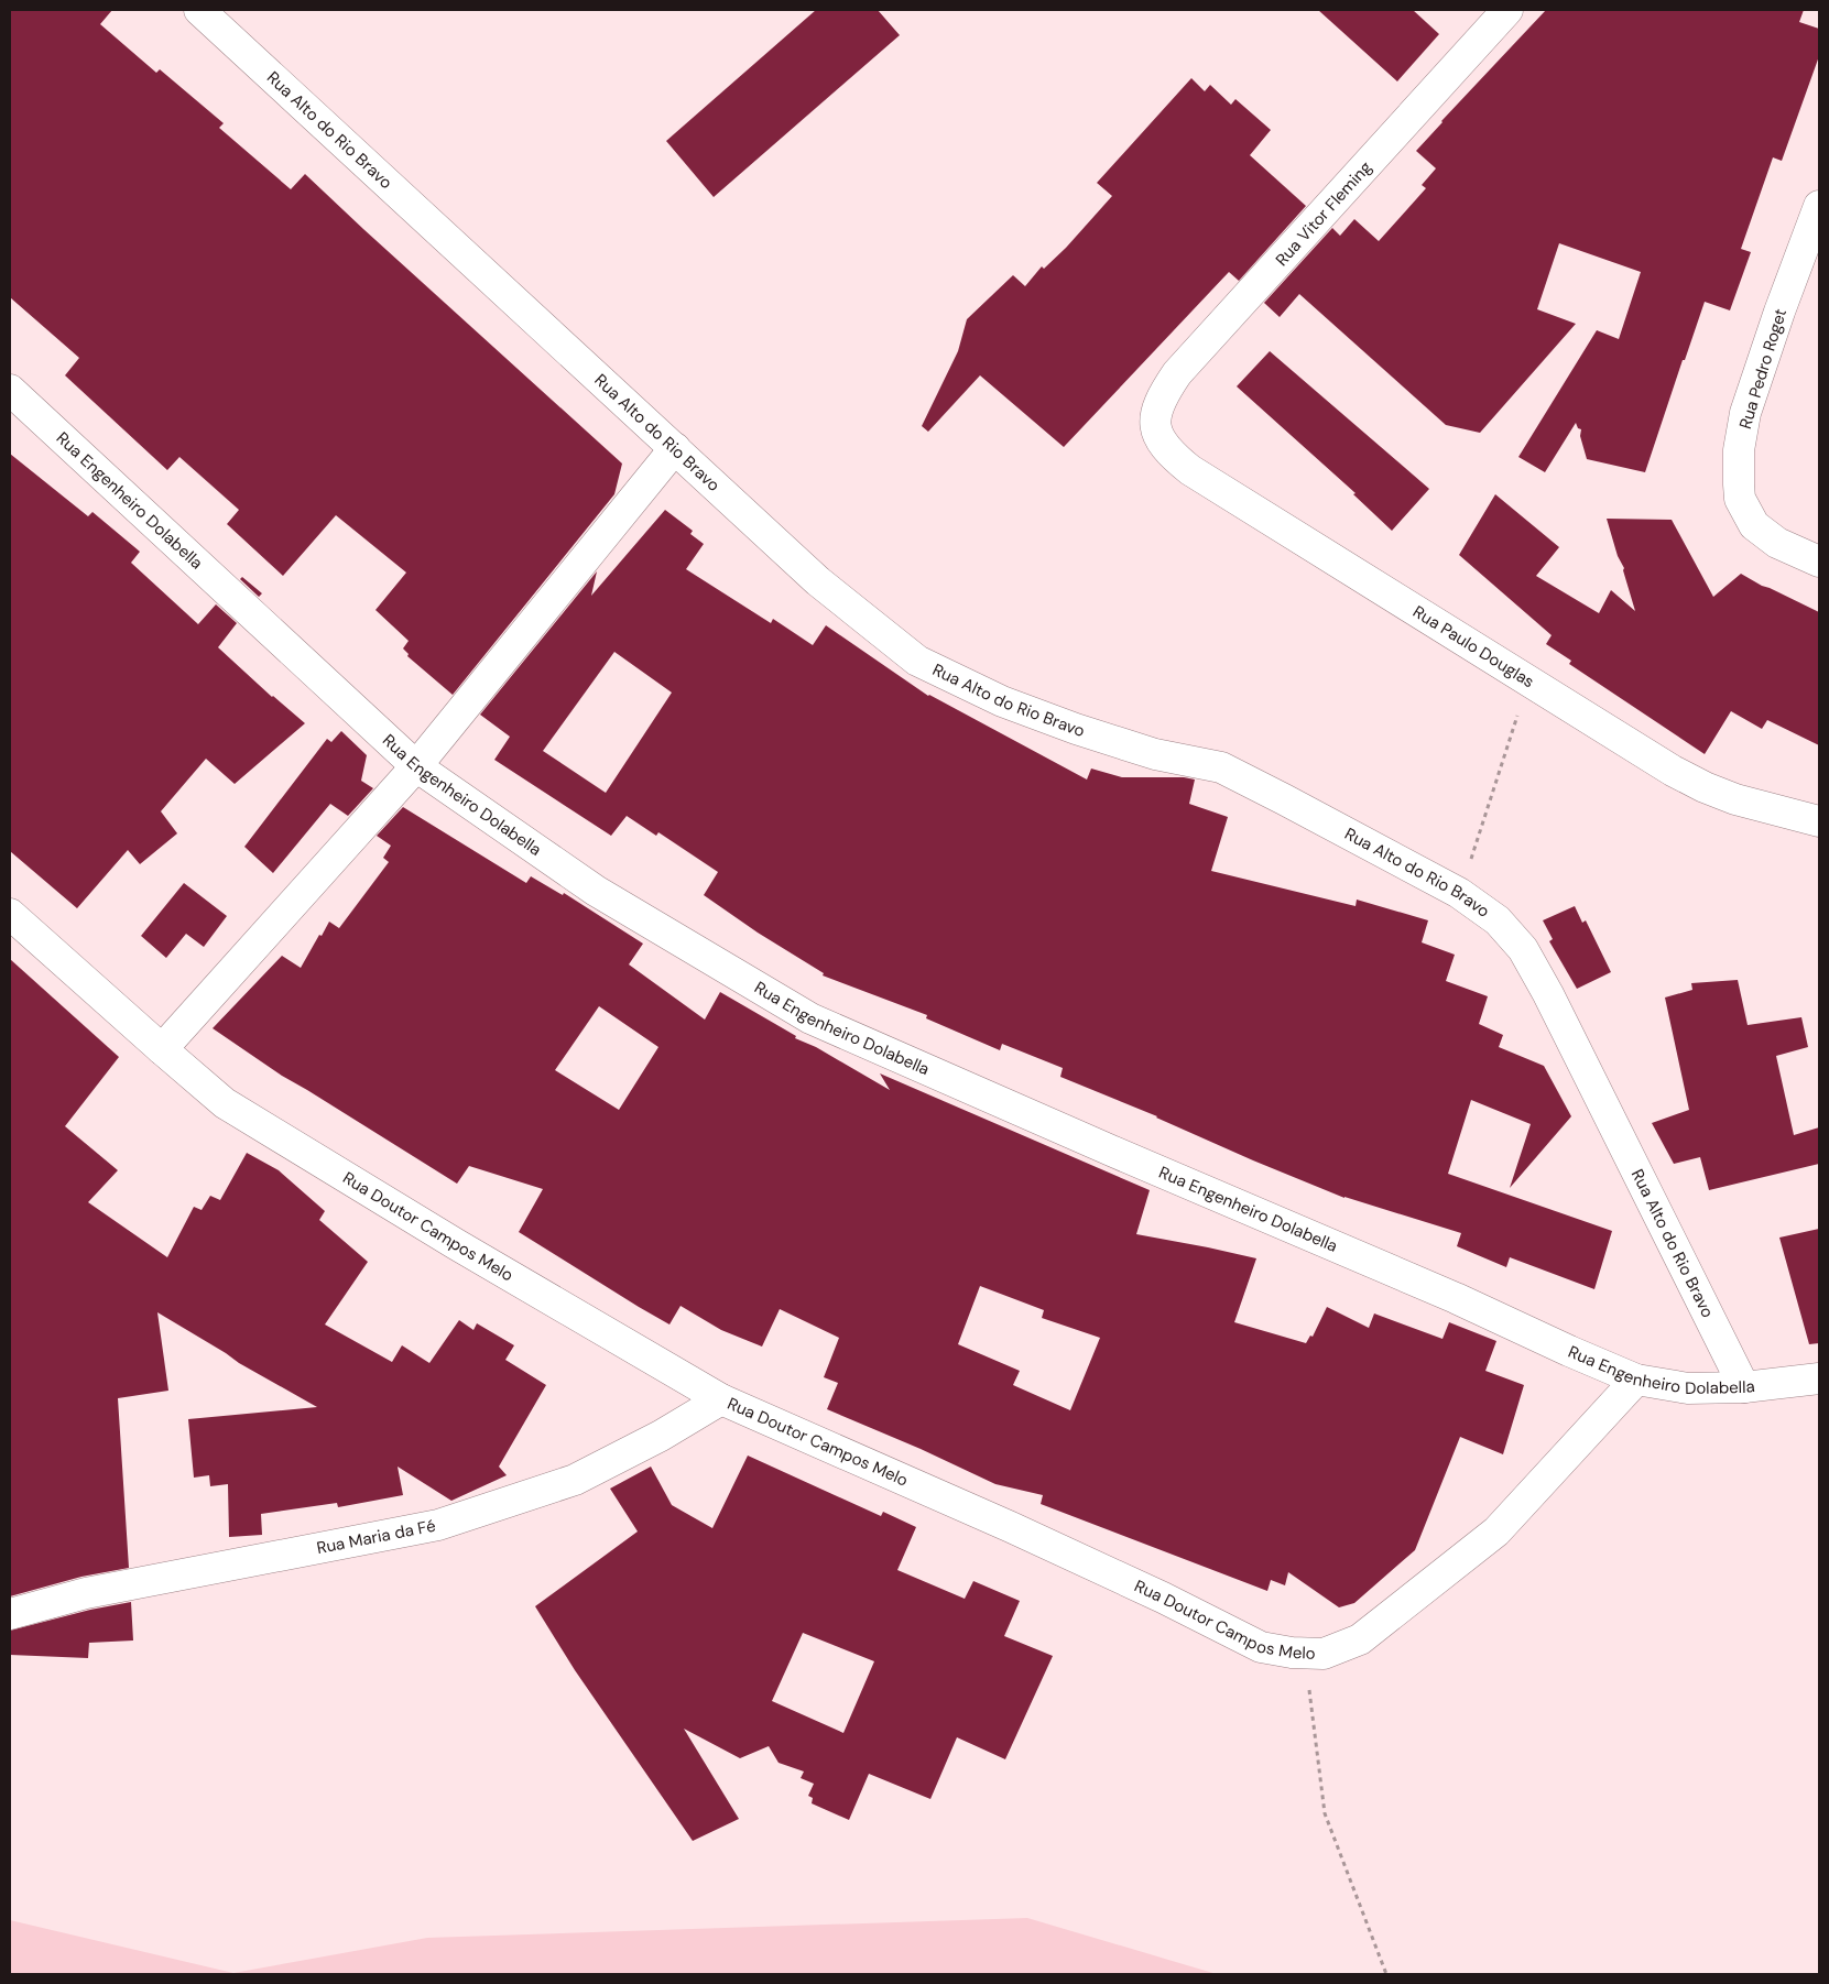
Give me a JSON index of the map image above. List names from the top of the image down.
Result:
{
  "streets": {
    "street": [
      "Rua Alto do Rio Bravo",
      "Rua Vitor Fleming",
      "Rua Pedro Roget",
      "Rua Engenheiro Dolabella",
      "Rua Paulo Douglas",
      "Rua Doutor Campos Melo",
      "Rua Maria da Fé"
    ]
  },
  "crossings": [
    ["Rua Alto do Rio Bravo", "Rua Engenheiro Dolabella"],
    ["Rua Vitor Fleming", "Rua Paulo Douglas"],
    ["Rua Engenheiro Dolabella", "Rua Doutor Campos Melo"],
    ["Rua Doutor Campos Melo", "Rua Maria da Fé"]
  ]
}
